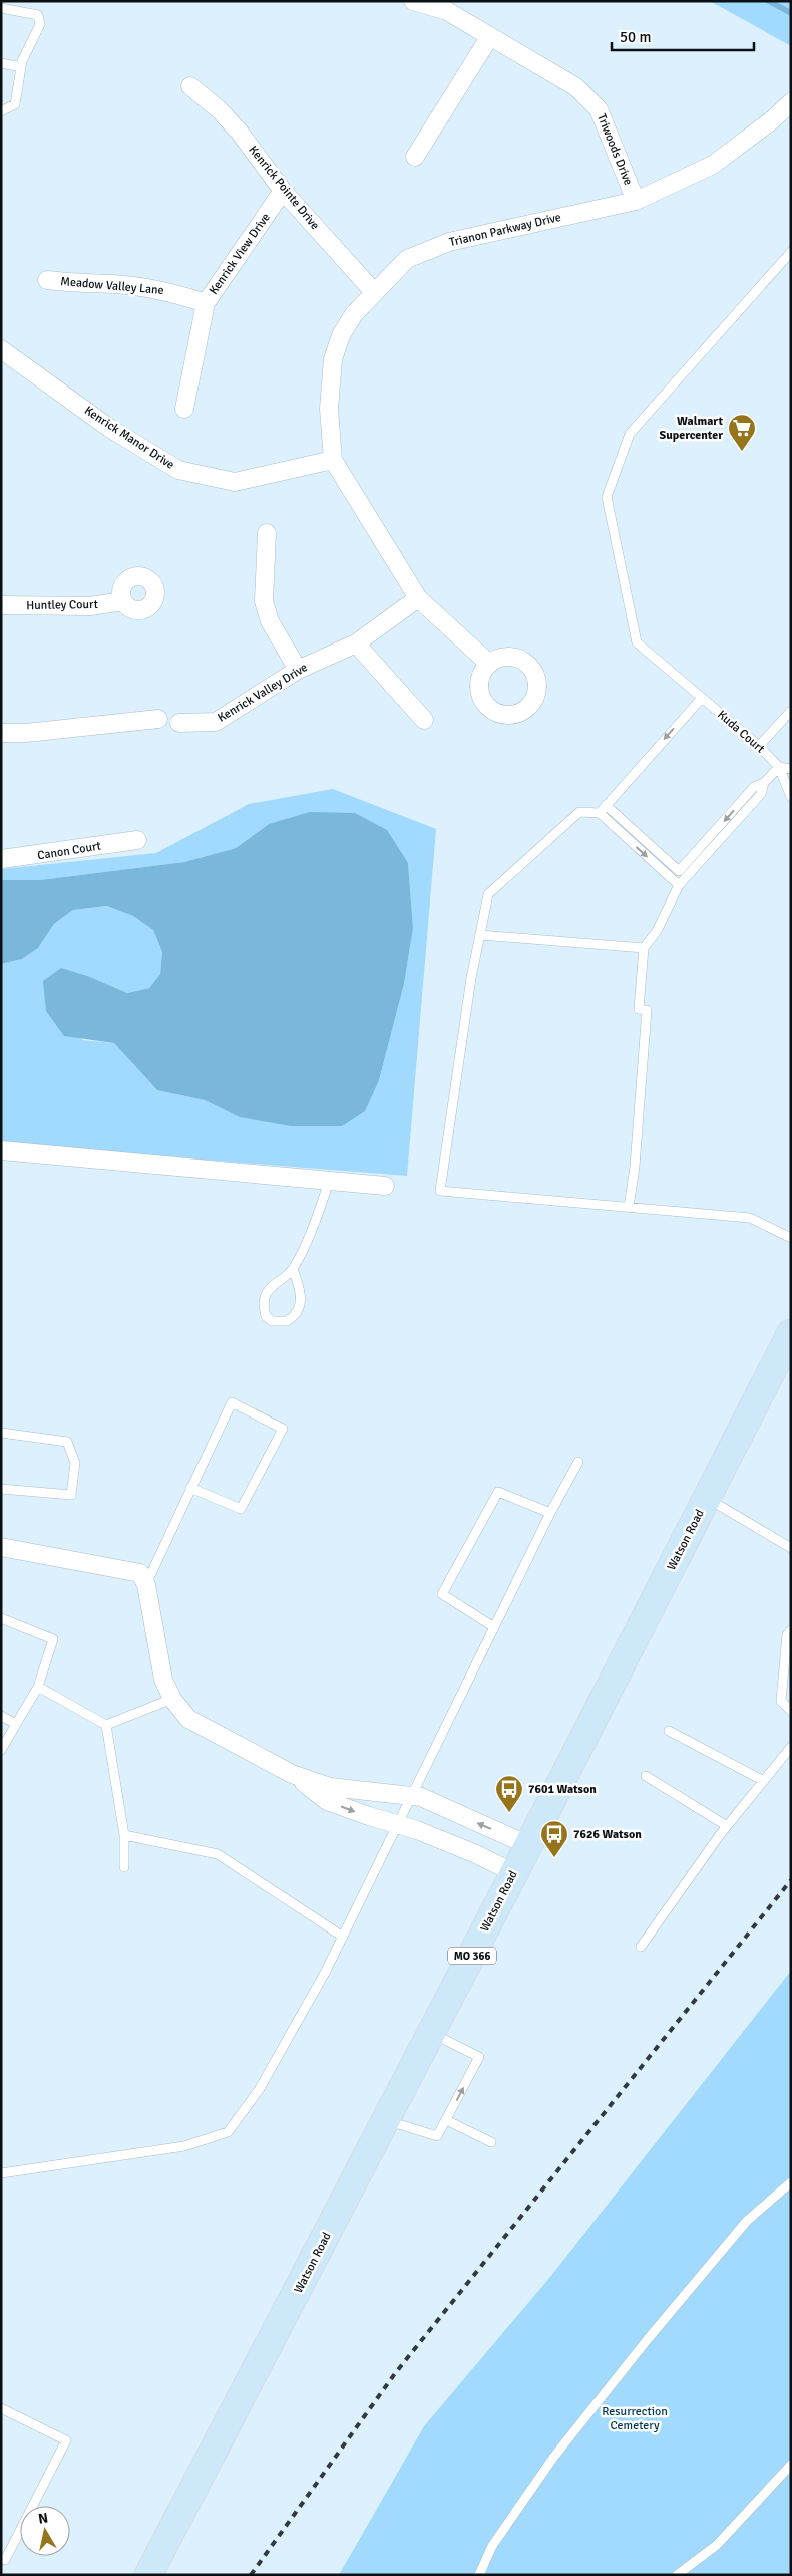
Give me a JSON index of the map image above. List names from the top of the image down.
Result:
{
  "streets": {
    "main road": ["Watson Road", "MO 366"],
    "street": [
      "Triwoods Drive",
      "Kenrick Pointe Drive",
      "Trianon Parkway Drive",
      "Kenrick View Drive",
      "Meadow Valley Lane",
      "Kenrick Manor Drive",
      "Huntley Court",
      "Kenrick Valley Drive",
      "Canon Court"
    ],
    "lane": ["Kuda Court"]
  },
  "crossings": [
    ["Triwoods Drive", "Trianon Parkway Drive"],
    ["Kenrick Pointe Drive", "Trianon Parkway Drive"],
    ["Kenrick Pointe Drive", "Kenrick View Drive"],
    ["Trianon Parkway Drive", "Kenrick Manor Drive"],
    ["Trianon Parkway Drive", "Kenrick Valley Drive"],
    ["Kenrick View Drive", "Meadow Valley Lane"]
  ],
  "parks": ["Resurrection Cemetery"],
  "places": {
    "supermarket": ["Walmart Supercenter"],
    "bus stop": ["7601 Watson", "7626 Watson"]
  },
  "scale_bar": "50 m",
  "north": "top"
}
